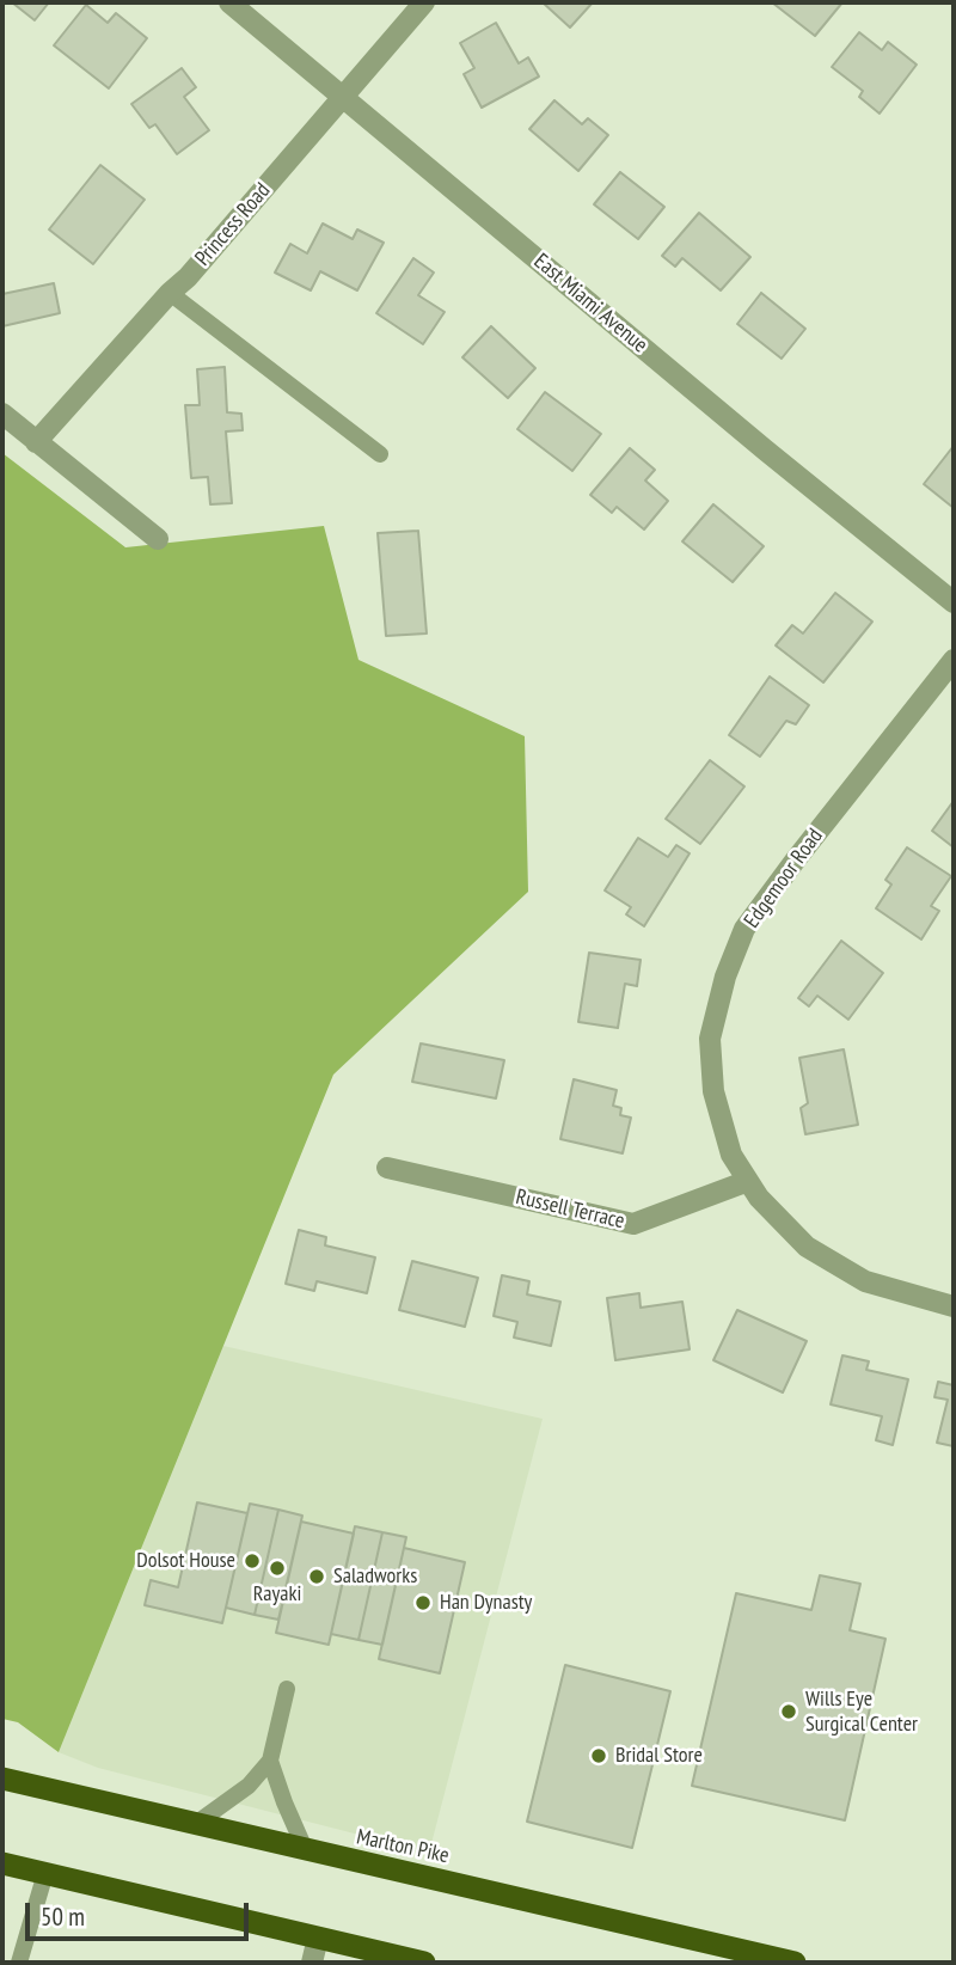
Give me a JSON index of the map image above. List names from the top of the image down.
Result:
{
  "streets": {
    "highway": ["Marlton Pike"],
    "street": [
      "Princess Road",
      "East Miami Avenue",
      "Edgemoor Road",
      "Russell Terrace"
    ]
  },
  "crossings": [
    ["Princess Road", "East Miami Avenue"],
    ["Edgemoor Road", "Russell Terrace"]
  ],
  "places": [
    "Dolsot House",
    "Rayaki",
    "Saladworks",
    "Han Dynasty",
    "Wills Eye Surgical Center",
    "Bridal Store"
  ],
  "scale_bar": "50 m"
}
